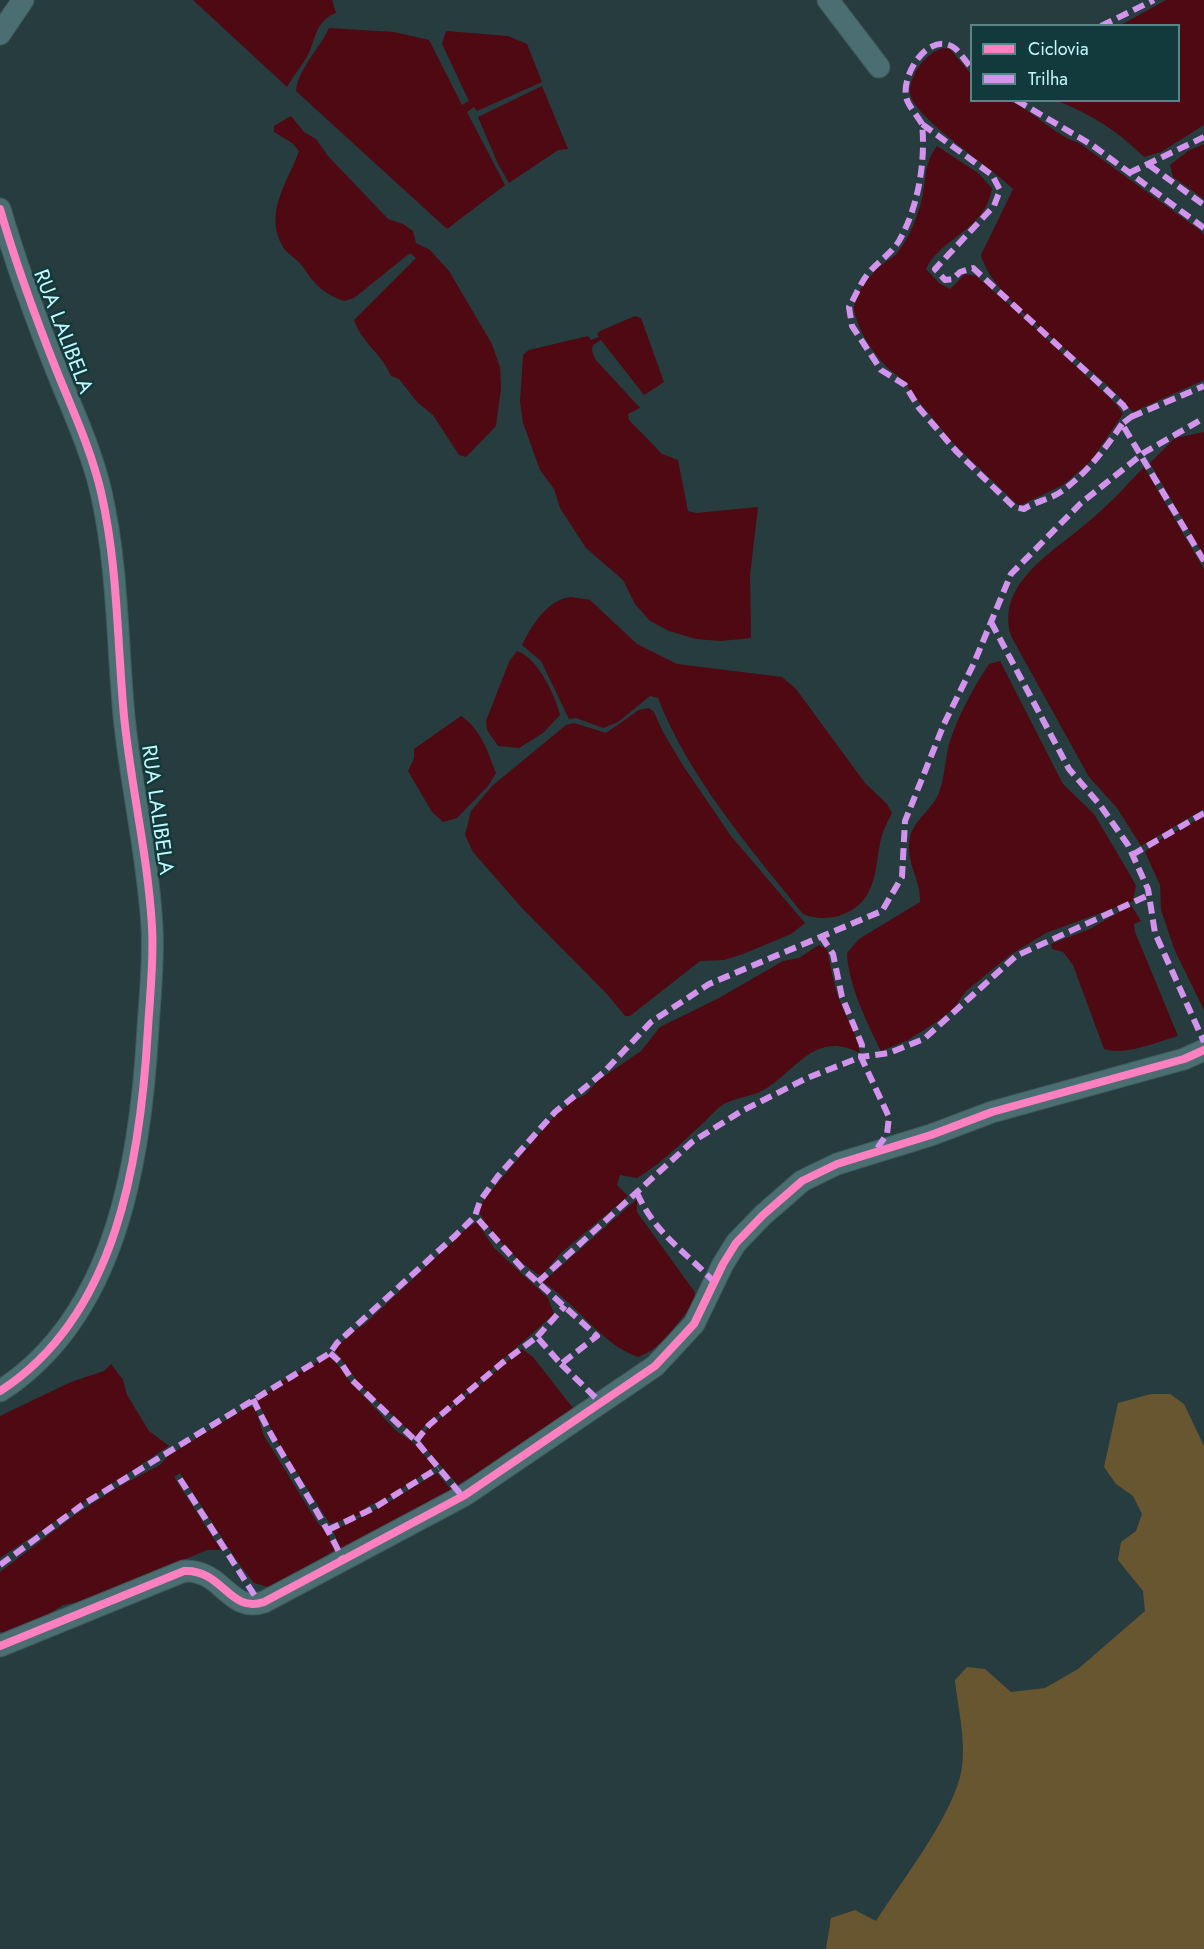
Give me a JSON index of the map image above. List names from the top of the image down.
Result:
{
  "streets": {
    "street": ["RUA LALIBELA"]
  },
  "legend": ["Ciclovia", "Trilha"]
}
